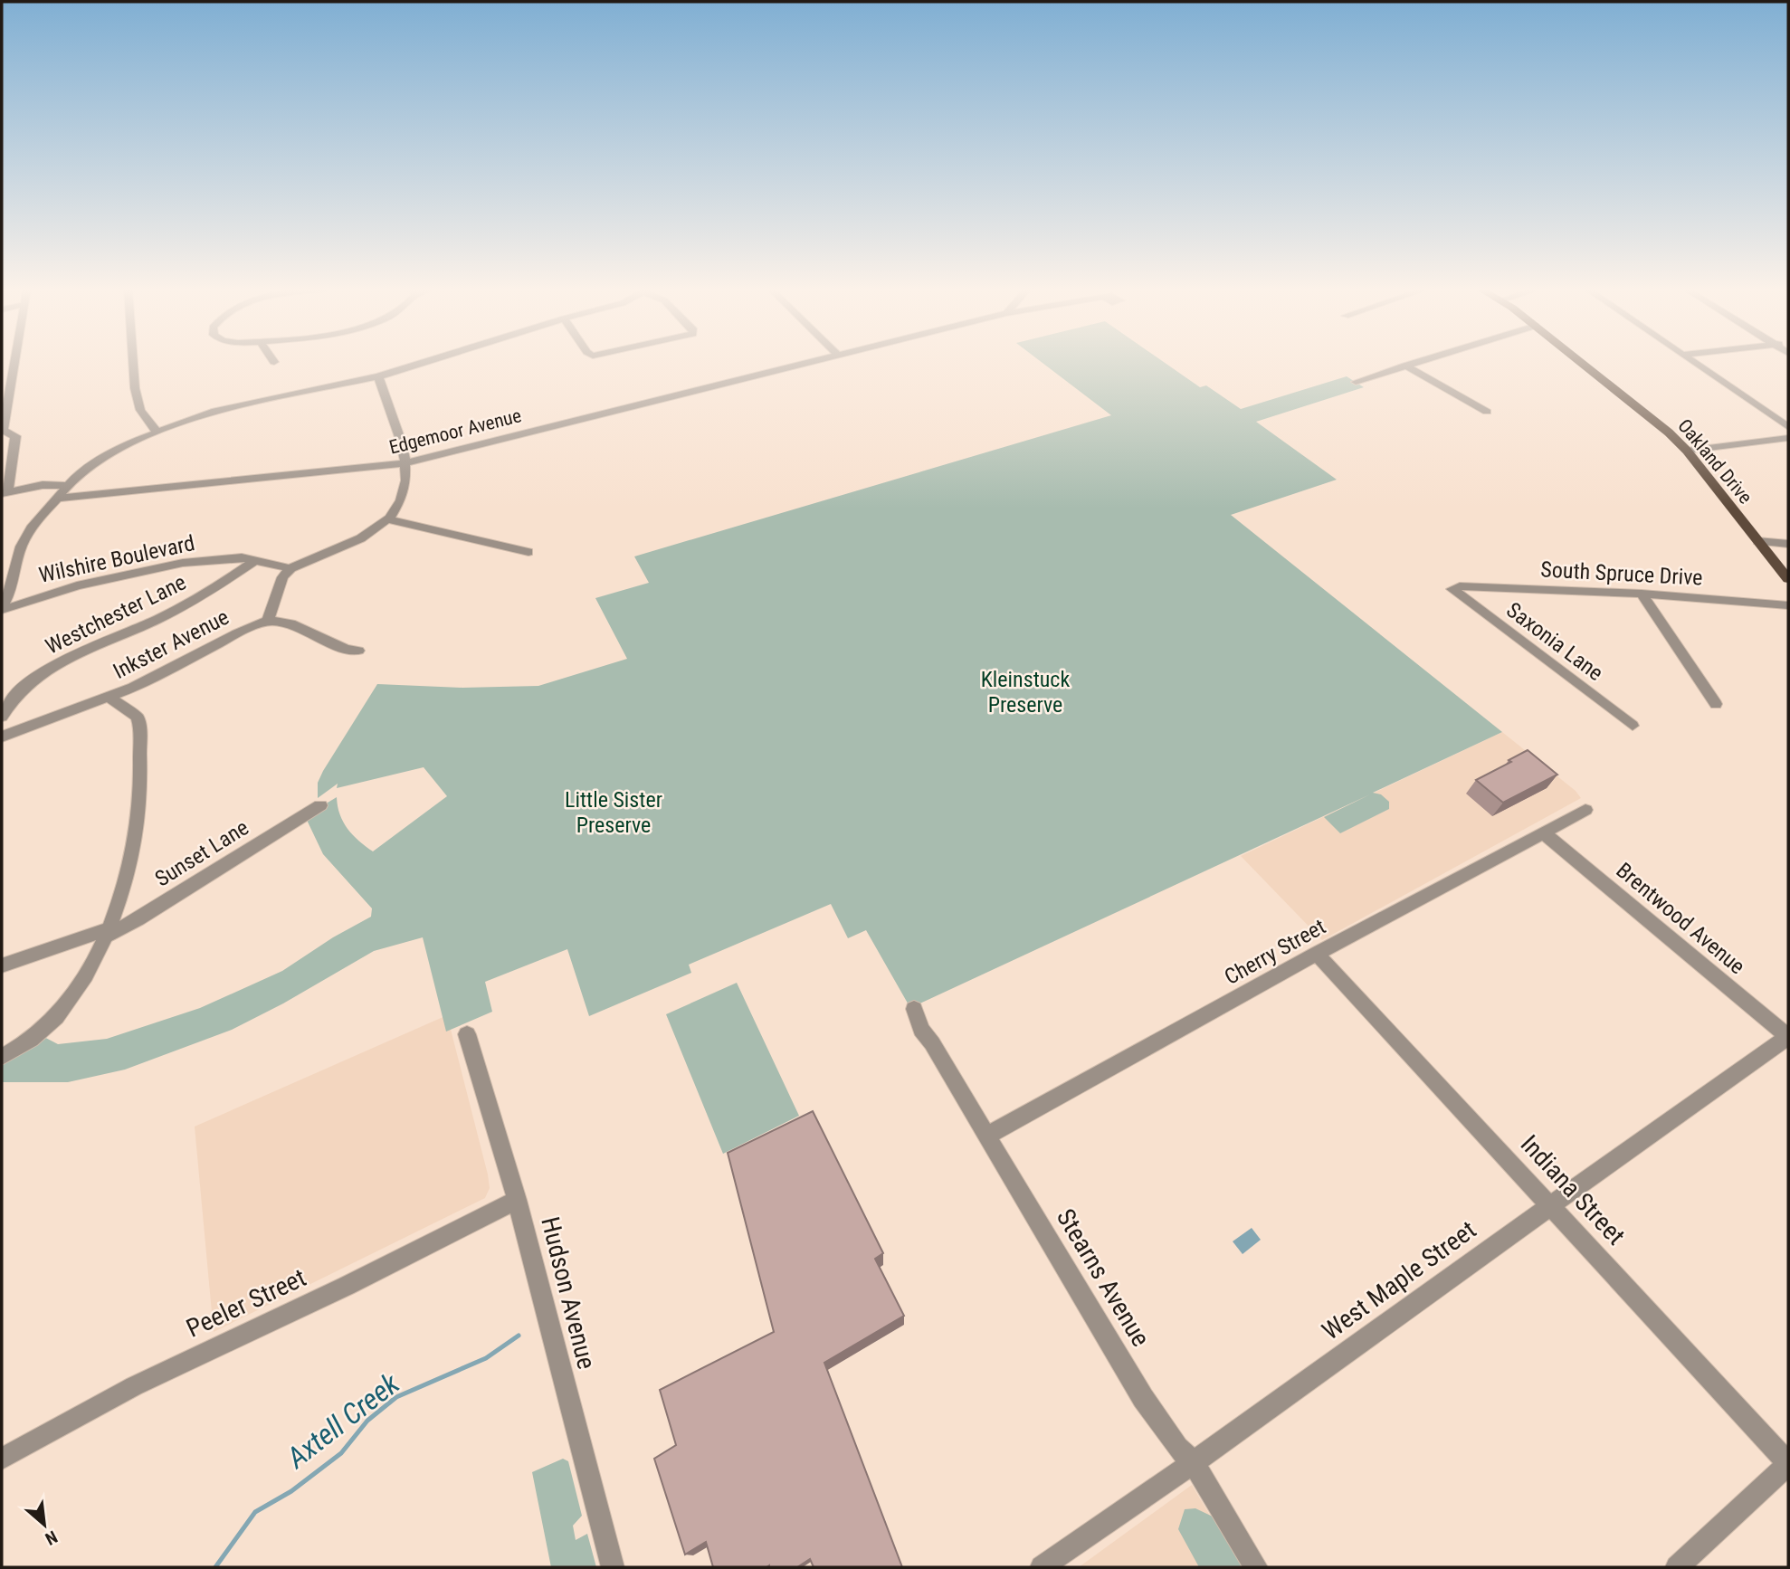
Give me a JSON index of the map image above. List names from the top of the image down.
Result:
{
  "streets": {
    "main road": ["Oakland Drive"],
    "street": [
      "Edgemoor Avenue",
      "Wilshire Boulevard",
      "South Spruce Drive",
      "Westchester Lane",
      "Saxonia Lane",
      "Inkster Avenue",
      "Sunset Lane",
      "Brentwood Avenue",
      "Cherry Street",
      "Indiana Street",
      "Stearns Avenue",
      "West Maple Street",
      "Hudson Avenue",
      "Peeler Street"
    ]
  },
  "crossings": [
    ["Wilshire Boulevard", "Westchester Lane"],
    ["South Spruce Drive", "Saxonia Lane"],
    ["Brentwood Avenue", "Cherry Street"],
    ["Brentwood Avenue", "West Maple Street"],
    ["Cherry Street", "Indiana Street"],
    ["Cherry Street", "Stearns Avenue"],
    ["Indiana Street", "West Maple Street"],
    ["Stearns Avenue", "West Maple Street"],
    ["Hudson Avenue", "Peeler Street"]
  ],
  "water": ["Axtell Creek"],
  "parks": ["Kleinstuck Preserve", "Little Sister Preserve"],
  "north": "bottom right"
}
